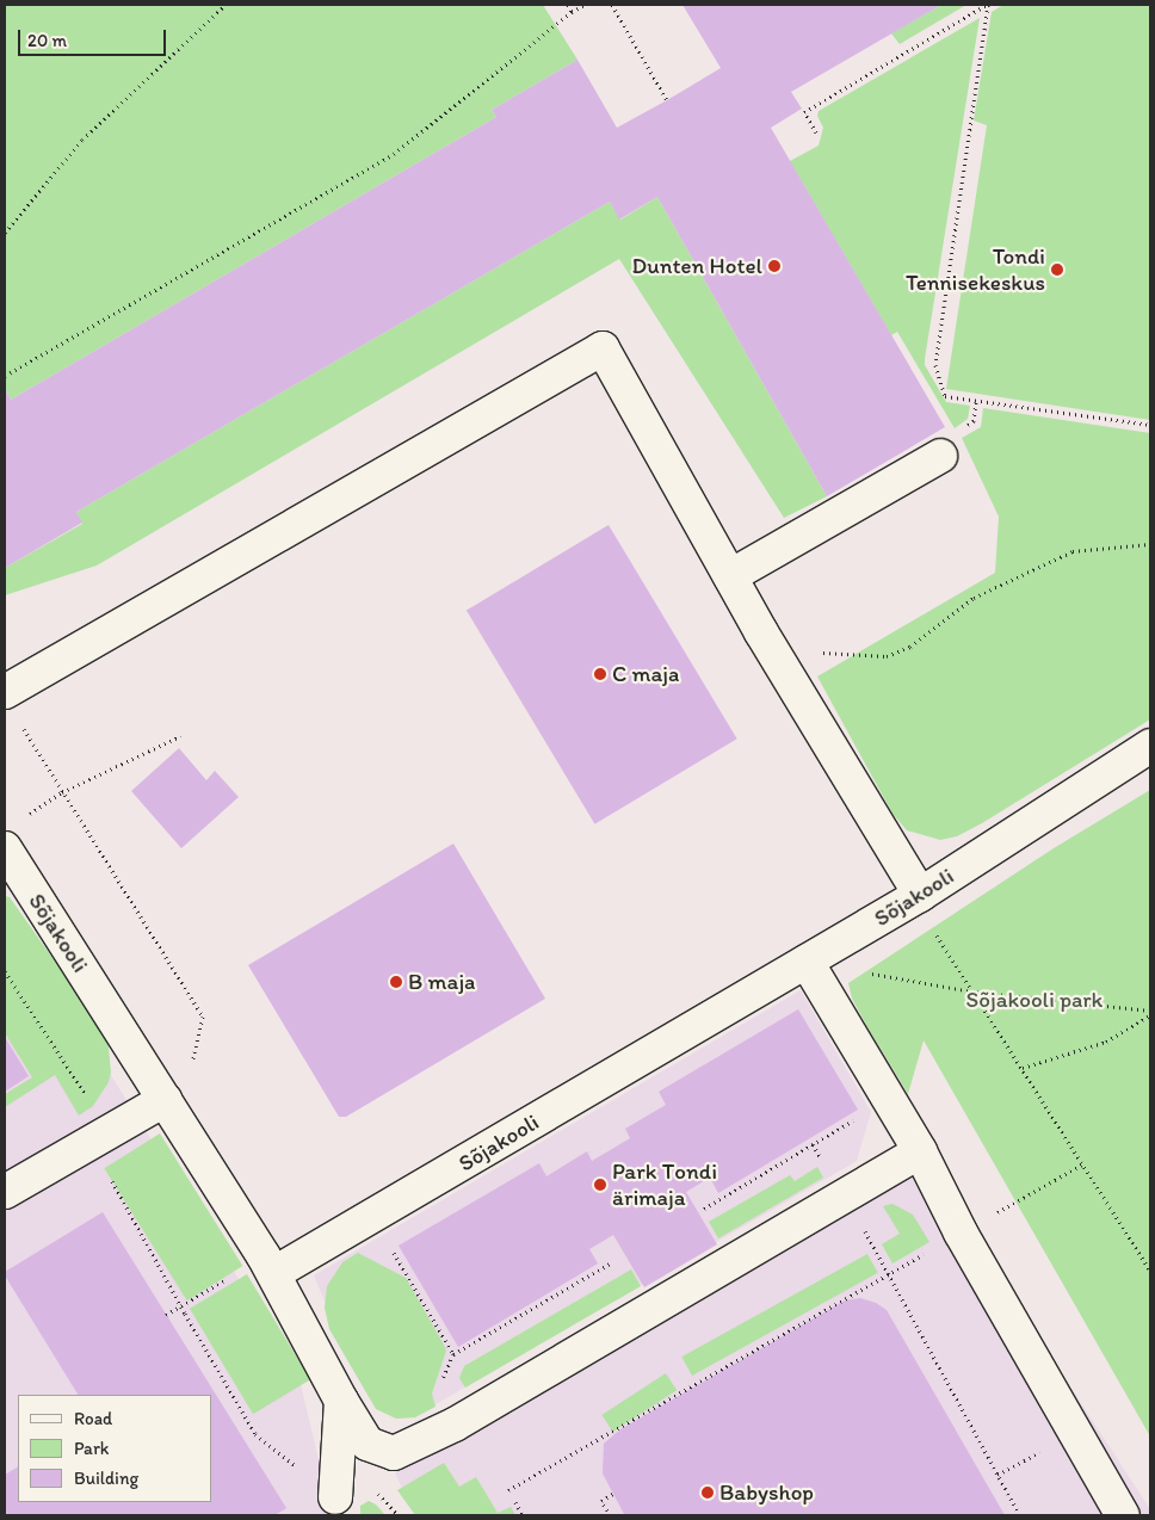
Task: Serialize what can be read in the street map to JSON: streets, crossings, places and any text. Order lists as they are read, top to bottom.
{
  "streets": {
    "street": ["Sõjakooli"]
  },
  "parks": ["Sõjakooli park"],
  "places": [
    "Dunten Hotel",
    "Tondi Tennisekeskus",
    "C maja",
    "B maja",
    "Park Tondi ärimaja",
    "Babyshop"
  ],
  "legend": ["Road", "Park", "Building"],
  "scale_bar": "20 m"
}
